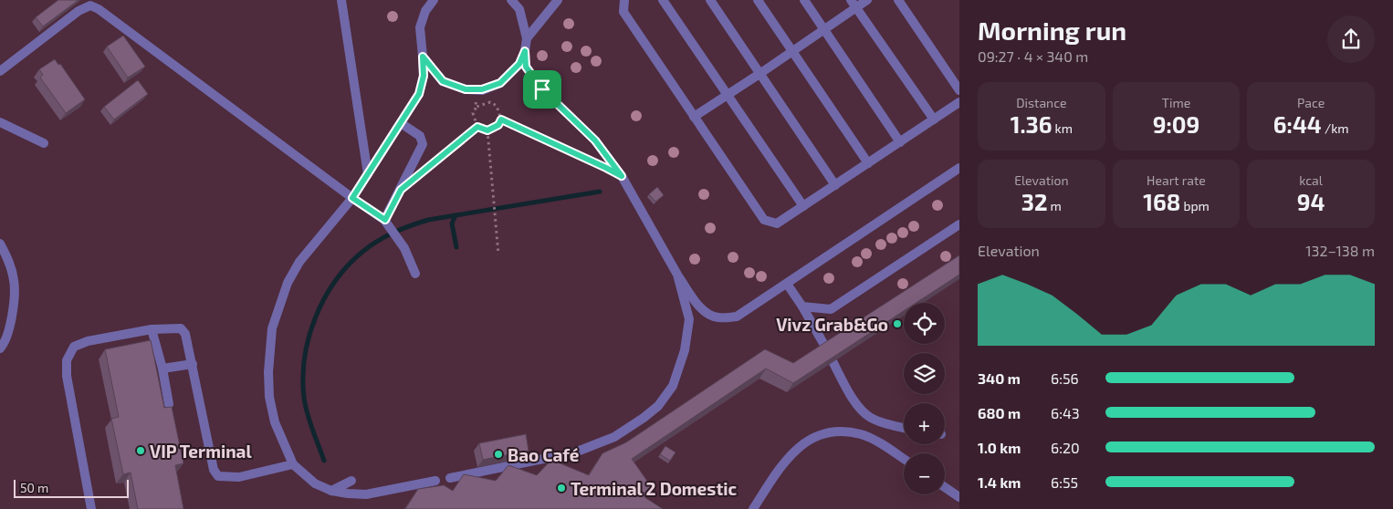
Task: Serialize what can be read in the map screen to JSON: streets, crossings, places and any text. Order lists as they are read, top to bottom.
{
  "places": [
    "Vivz Grab&Go",
    "VIP Terminal",
    "Bao Café",
    "Terminal 2 Domestic"
  ],
  "scale_bar": "50 m",
  "page": {
    "heading": ["Morning run", "09:27 · 4 × 340 m"],
    "stats": [
      ["Distance", "1.36 km"],
      ["Time", "9:09"],
      ["Pace", "6:44 /km"],
      ["Elevation", "32 m"],
      ["Heart rate", "168 bpm"],
      ["kcal", "94"]
    ],
    "chart": ["Elevation", "132–138 m"],
    "map_buttons": ["+", "−"],
    "list": [
      {
        "name": "340 m",
        "note": "6:56"
      },
      {
        "name": "680 m",
        "note": "6:43"
      },
      {
        "name": "1.0 km",
        "note": "6:20"
      },
      {
        "name": "1.4 km",
        "note": "6:55"
      }
    ],
    "scale": "50 m"
  }
}
